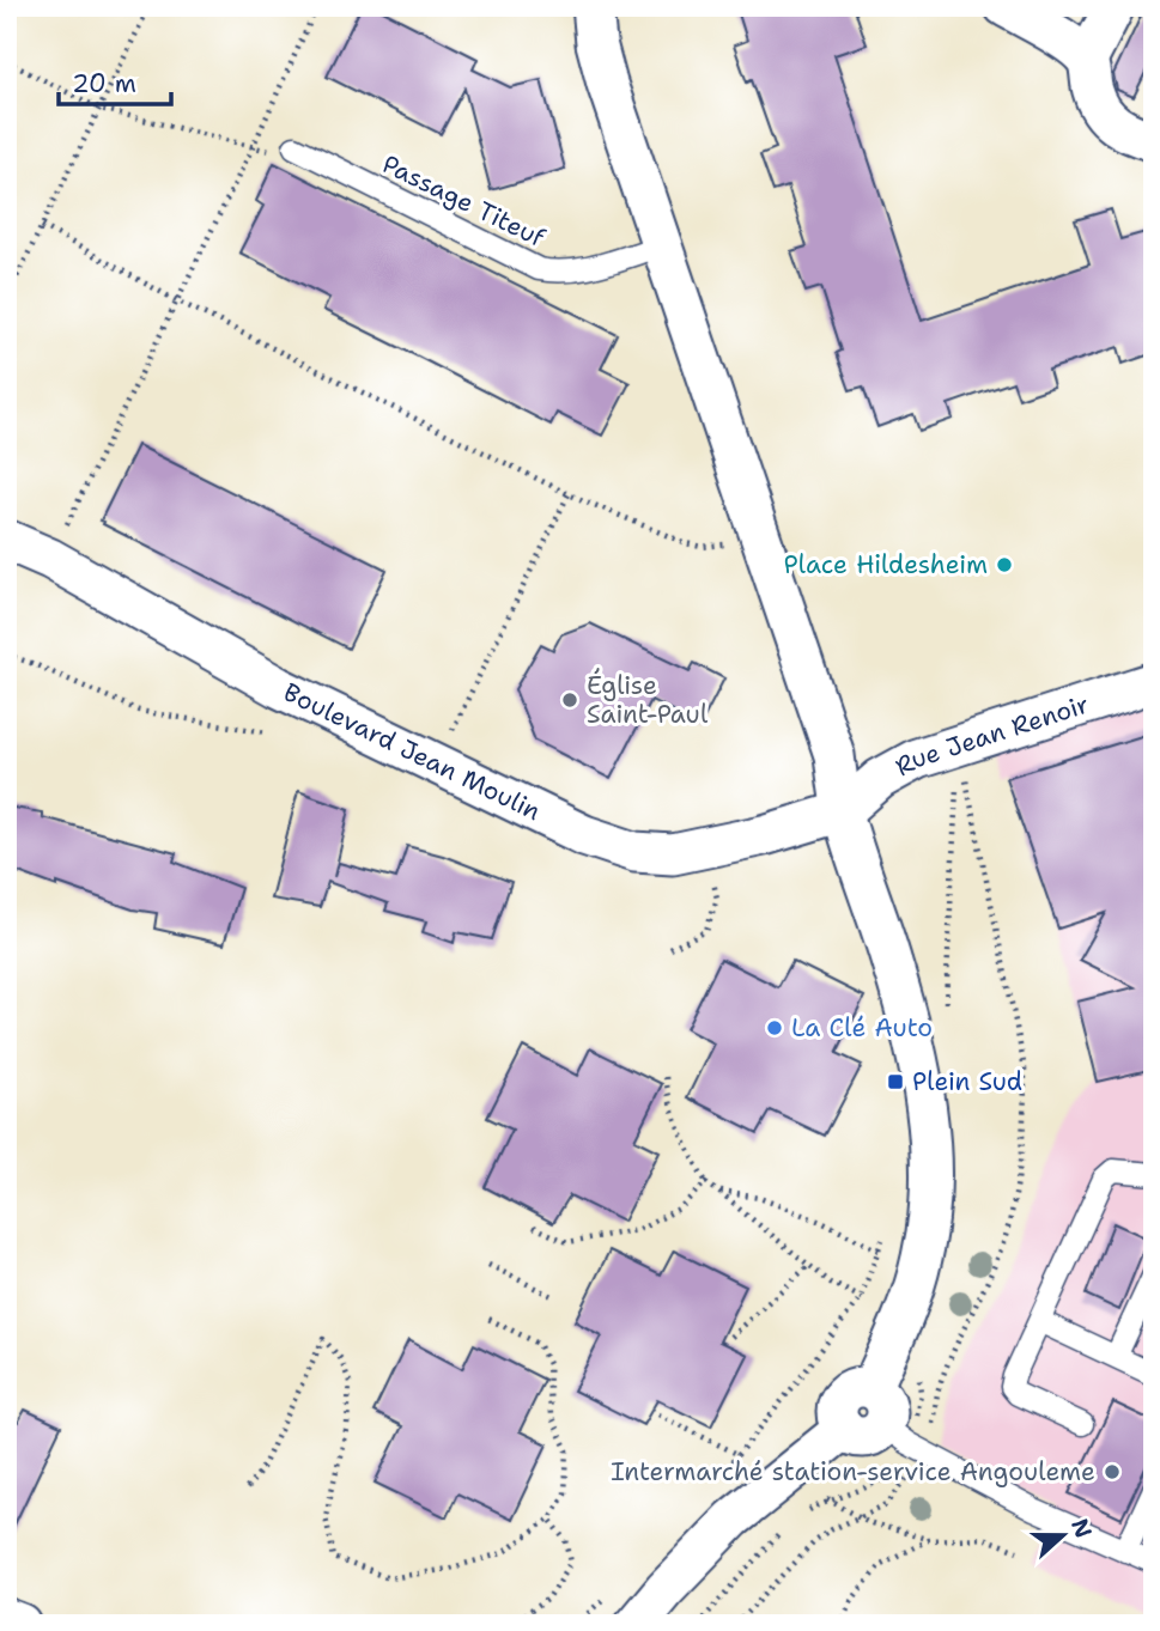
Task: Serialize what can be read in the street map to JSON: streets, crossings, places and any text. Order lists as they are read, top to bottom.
{
  "streets": {
    "street": ["Rue Jean Renoir", "Boulevard Jean Moulin"],
    "lane": ["Passage Titeuf"]
  },
  "crossings": [
    ["Rue Jean Renoir", "Boulevard Jean Moulin"]
  ],
  "places": {
    "other": [
      "Place Hildesheim",
      "Église Saint-Paul",
      "La Clé Auto",
      "Intermarché station-service Angouleme"
    ],
    "transit": ["Plein Sud"]
  },
  "scale_bar": "20 m",
  "north": "right"
}
